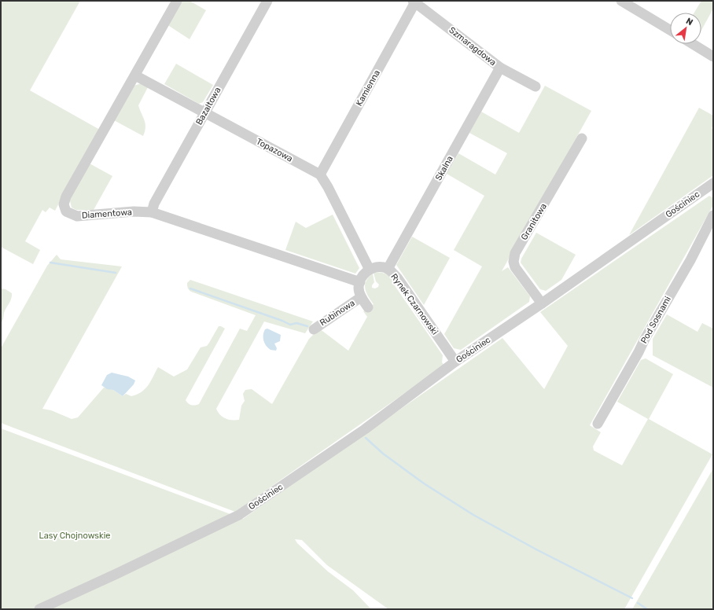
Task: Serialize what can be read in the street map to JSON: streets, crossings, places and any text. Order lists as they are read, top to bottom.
{
  "streets": {
    "street": [
      "Szmaragdowa",
      "Kamienna",
      "Bazaltowa",
      "Topazowa",
      "Skalna",
      "Gościniec",
      "Diamentowa",
      "Granitowa",
      "Rynek Czarnowski",
      "Rubinowa",
      "Pod Sosnami"
    ]
  },
  "crossings": [
    ["Szmaragdowa", "Kamienna"],
    ["Szmaragdowa", "Skalna"],
    ["Kamienna", "Topazowa"],
    ["Bazaltowa", "Topazowa"],
    ["Bazaltowa", "Diamentowa"],
    ["Topazowa", "Diamentowa"],
    ["Skalna", "Rynek Czarnowski"],
    ["Gościniec", "Granitowa"],
    ["Gościniec", "Rynek Czarnowski"]
  ],
  "parks": ["Lasy Chojnowskie"],
  "north": "top right"
}
